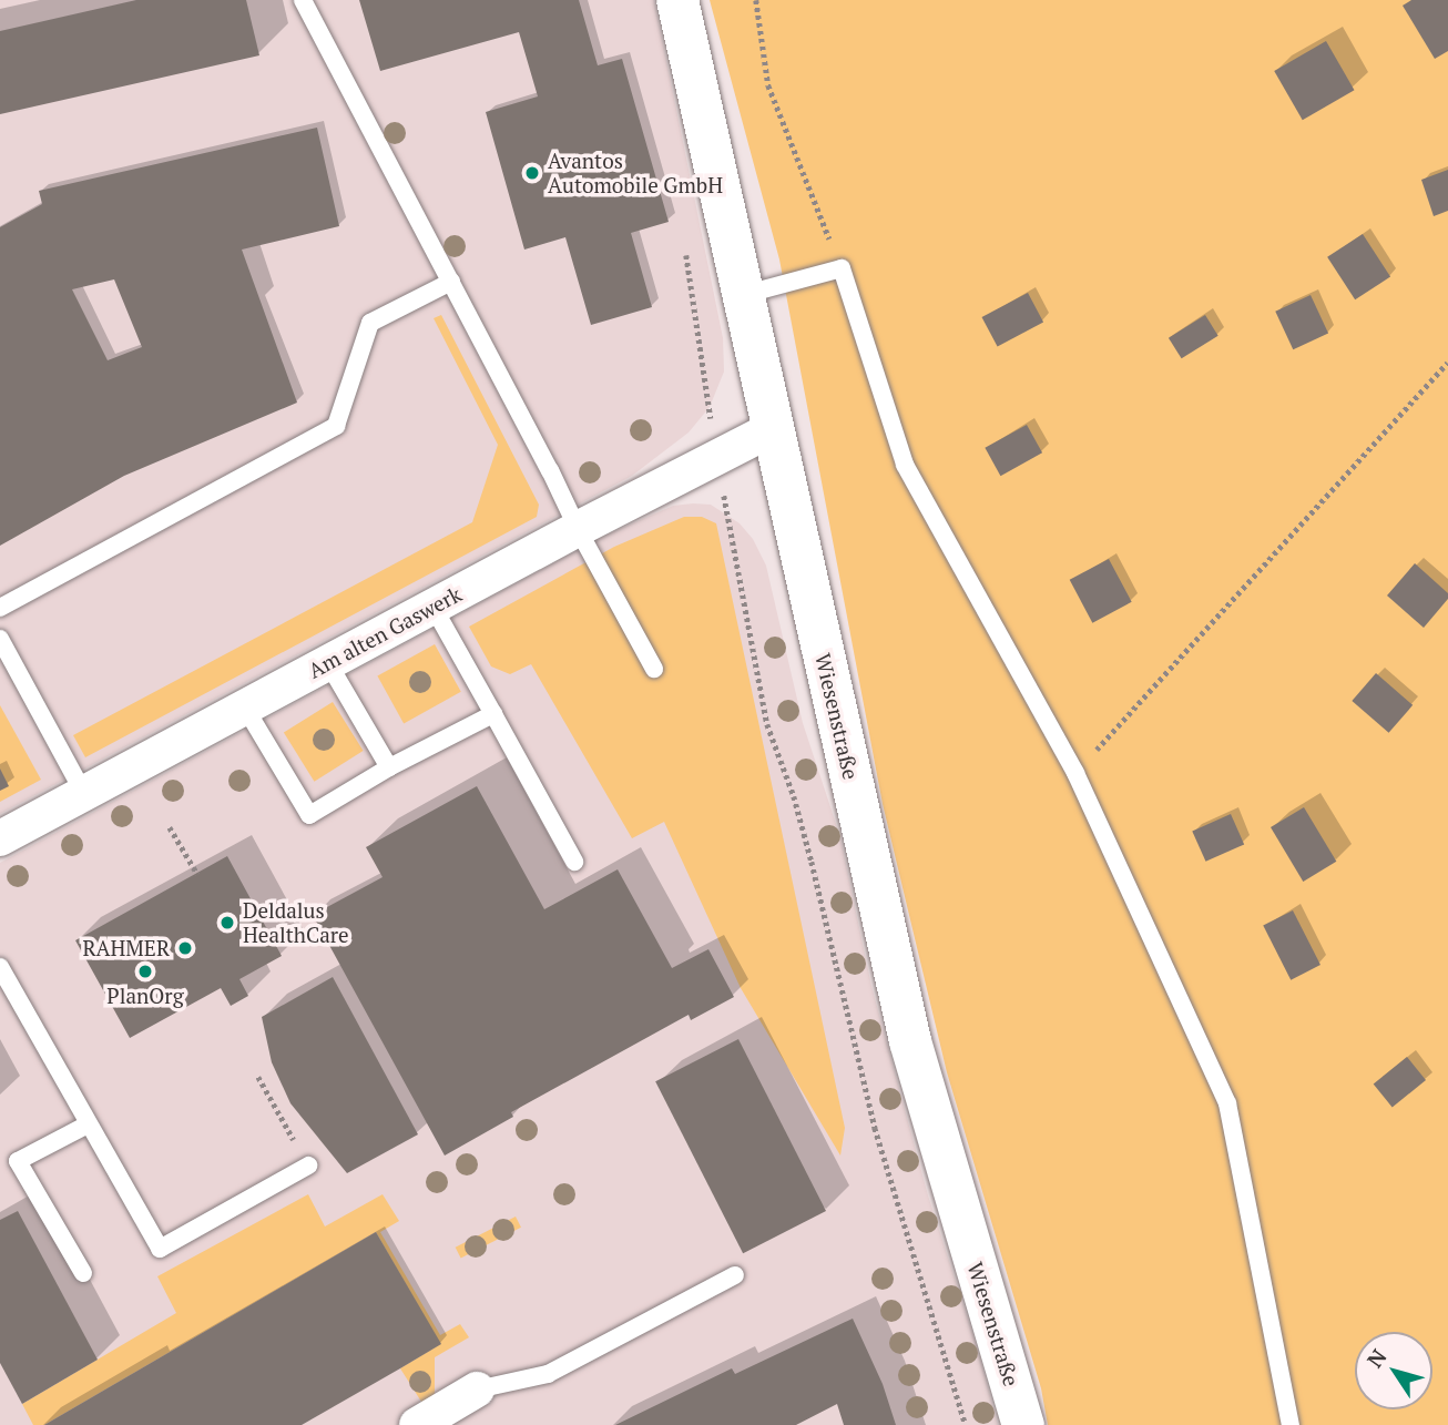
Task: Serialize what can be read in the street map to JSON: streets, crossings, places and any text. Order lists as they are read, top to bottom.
{
  "streets": {
    "street": ["Am alten Gaswerk", "Wiesenstraße"]
  },
  "crossings": [
    ["Am alten Gaswerk", "Wiesenstraße"]
  ],
  "places": [
    "Avantos Automobile GmbH",
    "Deldalus HealthCare",
    "RAHMER",
    "PlanOrg"
  ],
  "north": "top left"
}
